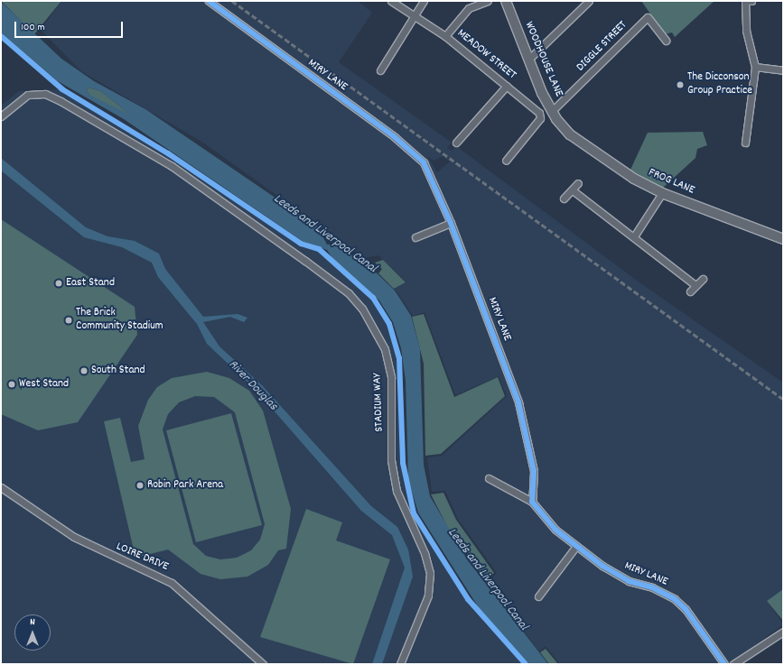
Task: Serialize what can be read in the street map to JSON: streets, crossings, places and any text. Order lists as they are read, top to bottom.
{
  "streets": {
    "street": [
      "DIGGLE STREET",
      "MEADOW STREET",
      "WOODHOUSE LANE",
      "MIRY LANE",
      "FROG LANE",
      "STADIUM WAY",
      "LOIRE DRIVE"
    ]
  },
  "crossings": [
    ["DIGGLE STREET", "WOODHOUSE LANE"],
    ["WOODHOUSE LANE", "FROG LANE"]
  ],
  "water": ["Leeds and Liverpool Canal", "River Douglas"],
  "places": [
    "The Dicconson Group Practice",
    "East Stand",
    "The Brick Community Stadium",
    "South Stand",
    "West Stand",
    "Robin Park Arena"
  ],
  "scale_bar": "100 m",
  "north": "top"
}
